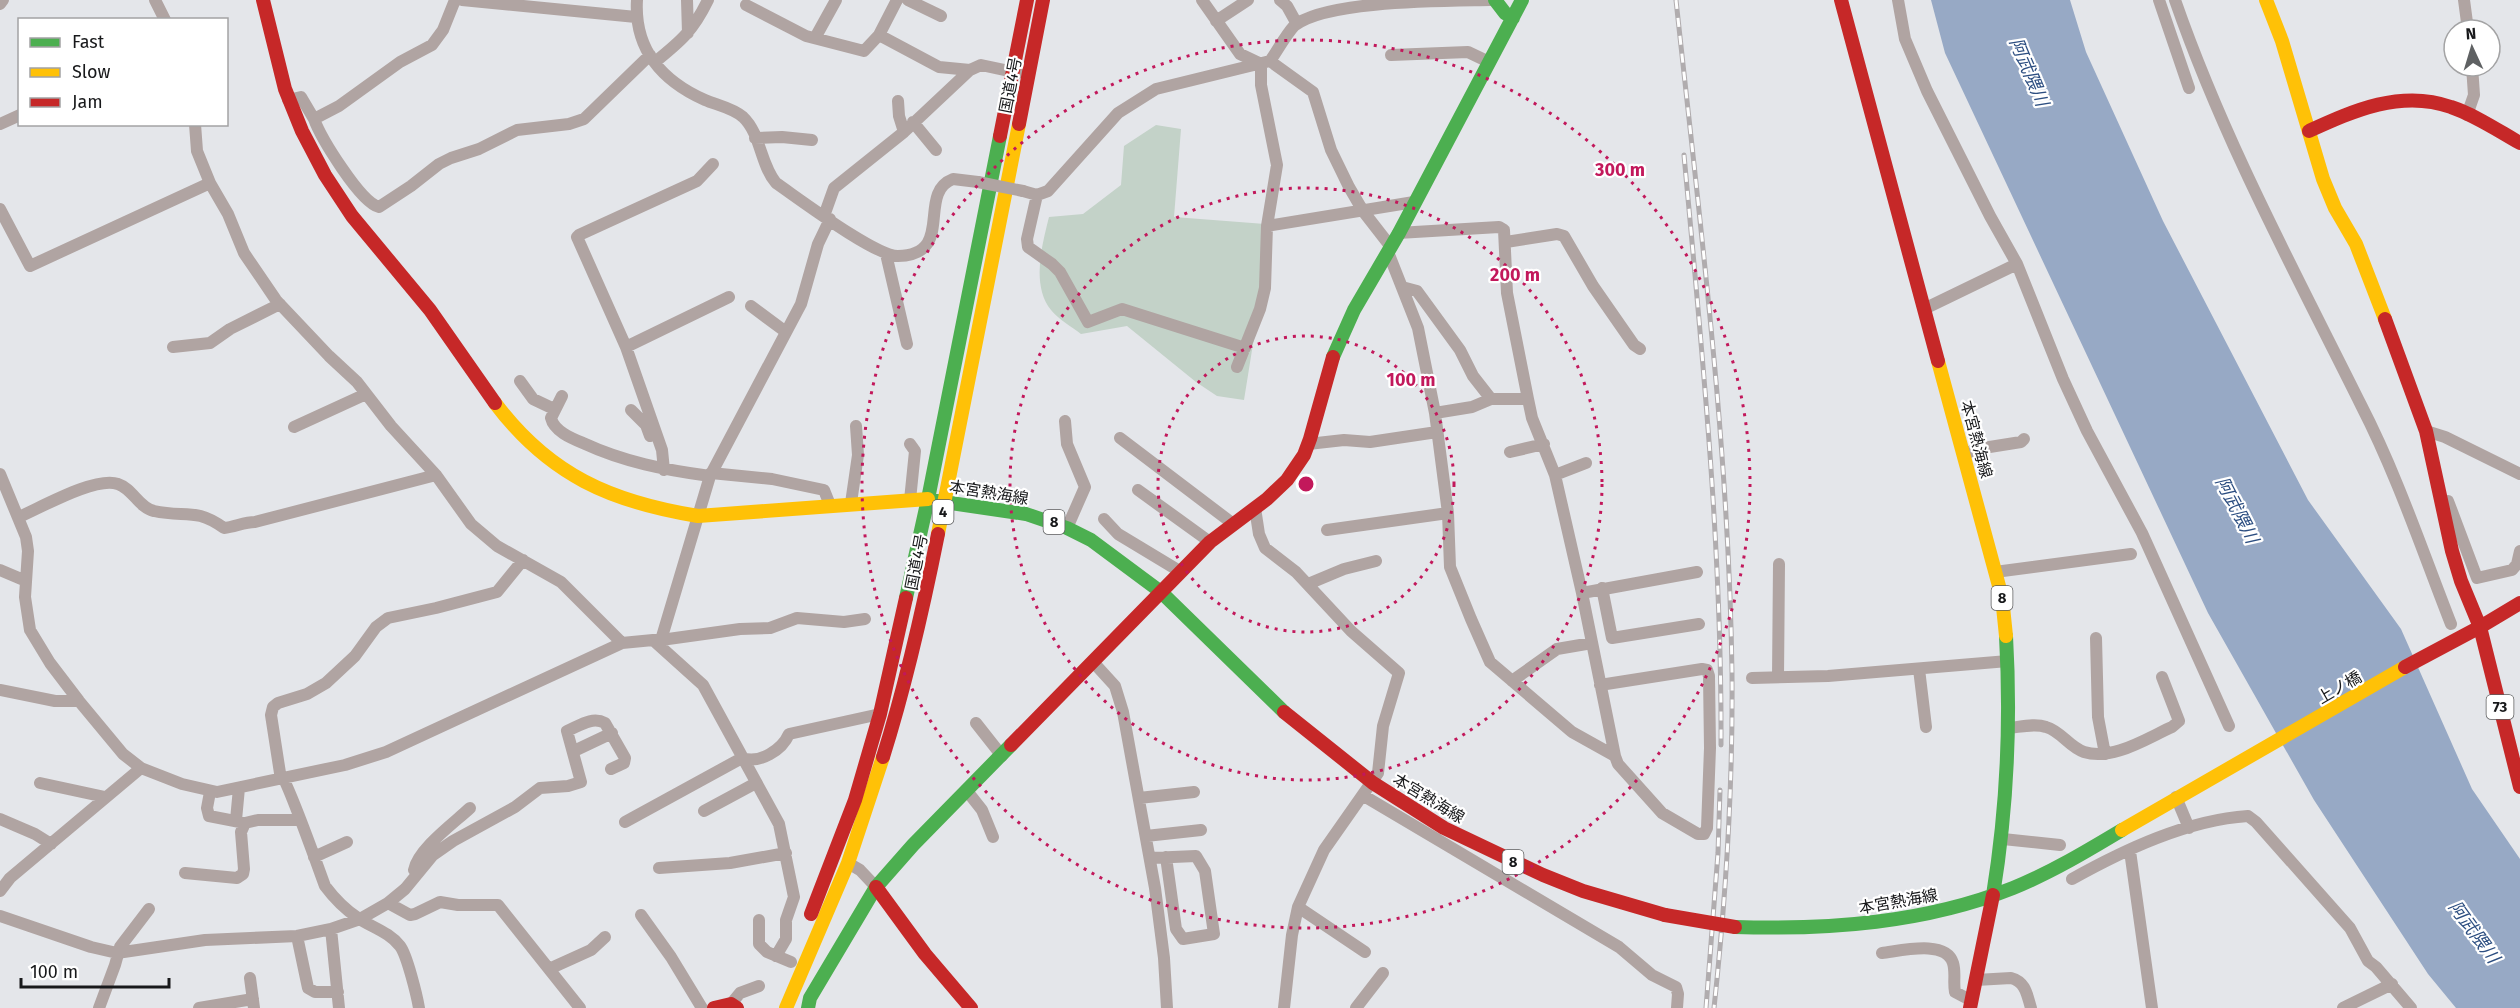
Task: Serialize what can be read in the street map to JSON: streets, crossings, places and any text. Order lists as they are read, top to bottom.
{
  "streets": {
    "main road": [
      "国道4号",
      "本宮熱海線",
      "4",
      "8",
      "上ノ橋",
      "73"
    ]
  },
  "crossings": [
    ["国道4号", "本宮熱海線"],
    ["本宮熱海線", "上ノ橋"],
    ["上ノ橋", "73"]
  ],
  "water": ["阿武隈川"],
  "legend": ["Fast", "Slow", "Jam"],
  "scale_bar": "100 m",
  "north": "top",
  "rings": ["300 m", "200 m", "100 m"]
}
